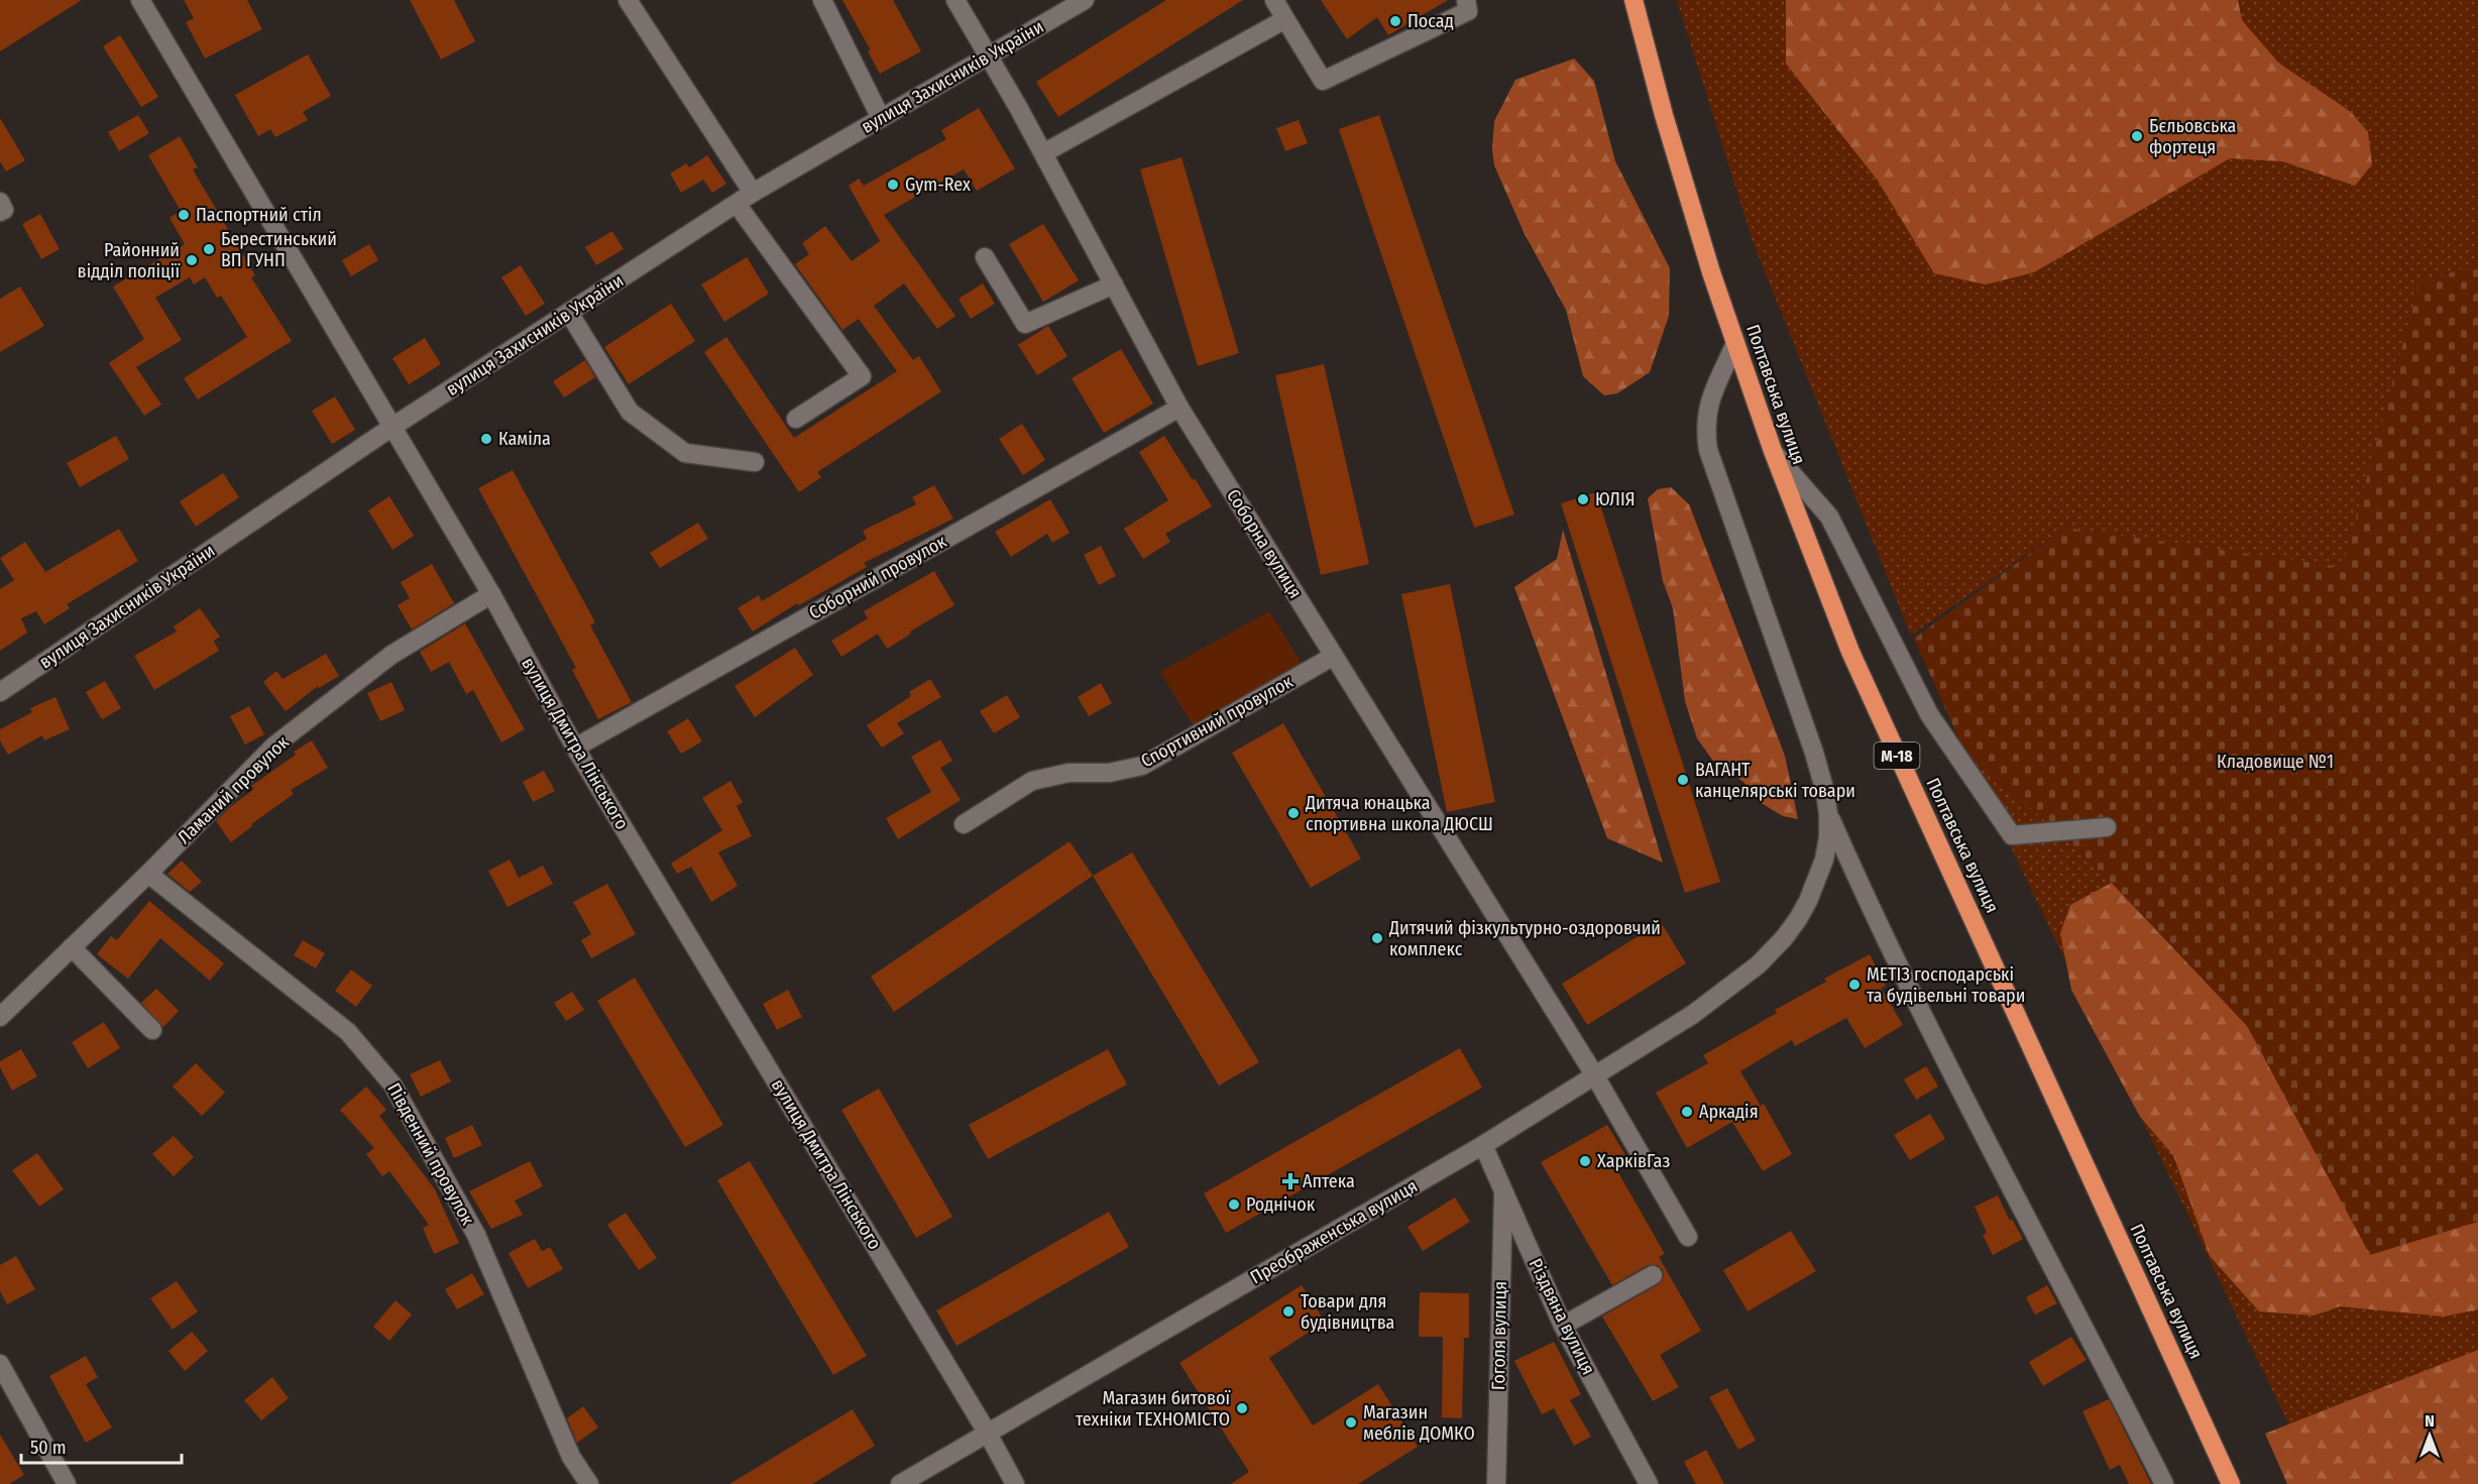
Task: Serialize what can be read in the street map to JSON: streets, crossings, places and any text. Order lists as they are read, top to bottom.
{
  "streets": {
    "highway": ["Полтавська вулиця", "М-18"],
    "street": [
      "вулиця Захисників України",
      "Соборна вулиця",
      "Соборний провулок",
      "Спортивний провулок",
      "вулиця Дмитра Лінського",
      "Ламаний провулок",
      "Південний провулок",
      "Преображенська вулиця",
      "Різдвяна вулиця",
      "Гоголя вулиця"
    ]
  },
  "crossings": [
    ["вулиця Захисників України", "Соборна вулиця"],
    ["вулиця Захисників України", "вулиця Дмитра Лінського"],
    ["Соборна вулиця", "Соборний провулок"],
    ["Соборна вулиця", "Спортивний провулок"],
    ["Соборна вулиця", "Преображенська вулиця"],
    ["Соборний провулок", "вулиця Дмитра Лінського"],
    ["вулиця Дмитра Лінського", "Ламаний провулок"],
    ["вулиця Дмитра Лінського", "Преображенська вулиця"],
    ["Ламаний провулок", "Південний провулок"],
    ["Преображенська вулиця", "Різдвяна вулиця"],
    ["Різдвяна вулиця", "Гоголя вулиця"]
  ],
  "parks": ["Кладовище №1"],
  "places": {
    "other": [
      "Посад",
      "Бєльовська фортеця",
      "Gym-Rex",
      "Паспортний стіл",
      "Берестинський ВП ГУНП",
      "Районний відділ поліції",
      "Каміла",
      "ЮЛІЯ",
      "ВАГАНТ канцелярські товари",
      "Дитяча юнацька спортивна школа ДЮСШ",
      "Дитячий фізкультурно-оздоровчий комплекс",
      "МЕТІЗ господарські та будівельні товари",
      "Аркадія",
      "ХарківГаз",
      "Роднічок",
      "Товари для будівництва",
      "Магазин битової техніки ТЕХНОМІСТО",
      "Магазин меблів ДОМКО"
    ],
    "health": ["Аптека"]
  },
  "scale_bar": "50 m",
  "north": "top"
}
